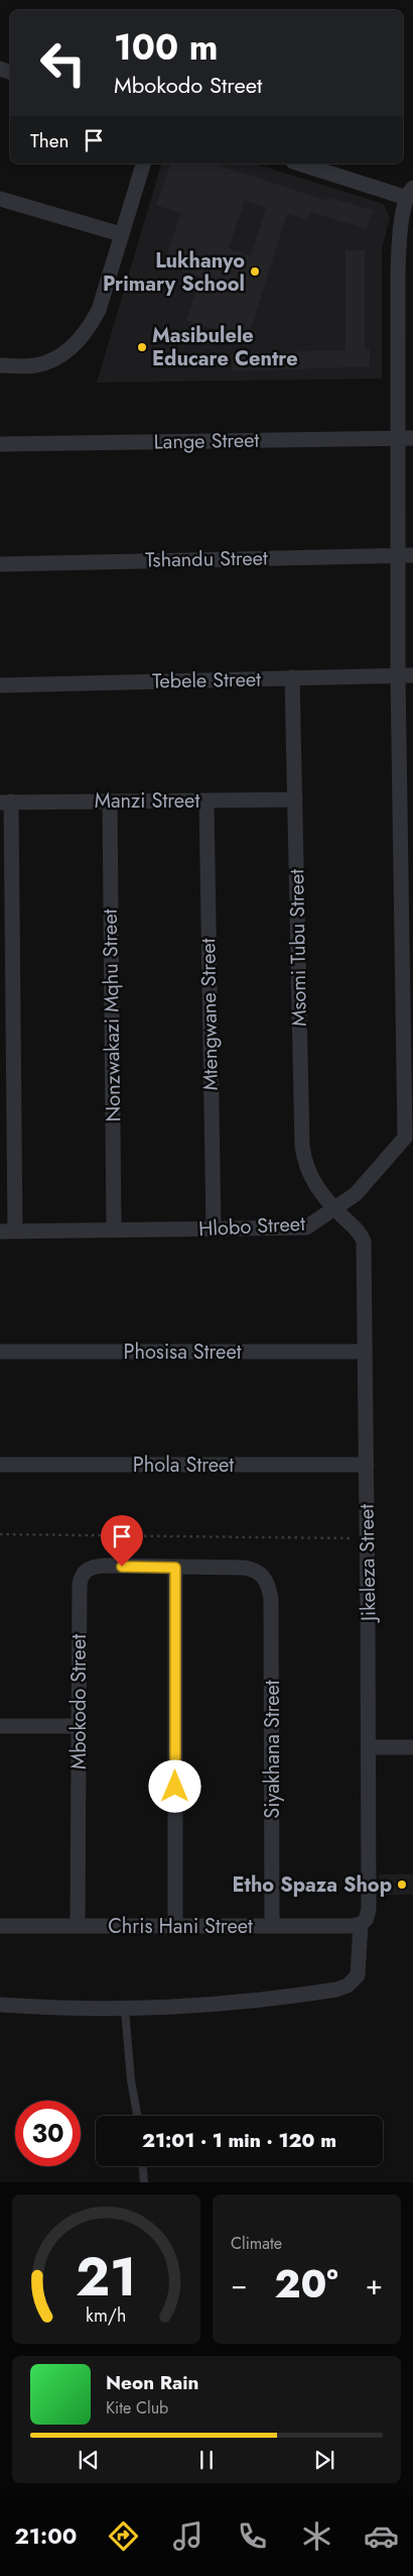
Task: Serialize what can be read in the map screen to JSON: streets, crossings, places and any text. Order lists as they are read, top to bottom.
{
  "streets": {
    "street": [
      "Lange Street",
      "Tshandu Street",
      "Tebele Street",
      "Manzi Street",
      "Msomi Tubu Street",
      "Mtengwane Street",
      "Nonzwakazi Mqhu Street",
      "Hlobo Street",
      "Phosisa Street",
      "Phola Street",
      "Jikeleza Street",
      "Mbokodo Street",
      "Siyakhana Street",
      "Chris Hani Street"
    ]
  },
  "crossings": [
    ["Lange Street", "Hlobo Street"],
    ["Tshandu Street", "Hlobo Street"],
    ["Tebele Street", "Msomi Tubu Street"],
    ["Tebele Street", "Hlobo Street"],
    ["Manzi Street", "Msomi Tubu Street"],
    ["Manzi Street", "Mtengwane Street"],
    ["Manzi Street", "Nonzwakazi Mqhu Street"],
    ["Msomi Tubu Street", "Hlobo Street"],
    ["Msomi Tubu Street", "Jikeleza Street"],
    ["Mtengwane Street", "Hlobo Street"],
    ["Nonzwakazi Mqhu Street", "Hlobo Street"],
    ["Hlobo Street", "Jikeleza Street"],
    ["Phosisa Street", "Jikeleza Street"],
    ["Phola Street", "Jikeleza Street"],
    ["Jikeleza Street", "Chris Hani Street"],
    ["Mbokodo Street", "Siyakhana Street"],
    ["Mbokodo Street", "Chris Hani Street"],
    ["Siyakhana Street", "Chris Hani Street"]
  ],
  "places": ["Lukhanyo Primary School", "Masibulele Educare Centre", "Etho Spaza Shop"],
  "page": {
    "turn": ["100 m", "Mbokodo Street"],
    "then": "Then",
    "limit": "30",
    "trip": "21:01 · 1 min · 120 m",
    "tile": "Climate",
    "heat": ["−", "20°", "+"],
    "song": ["Neon Rain", "Kite Club"],
    "tabs": "21:00",
    "gauge": ["21", "km/h"]
  }
}
